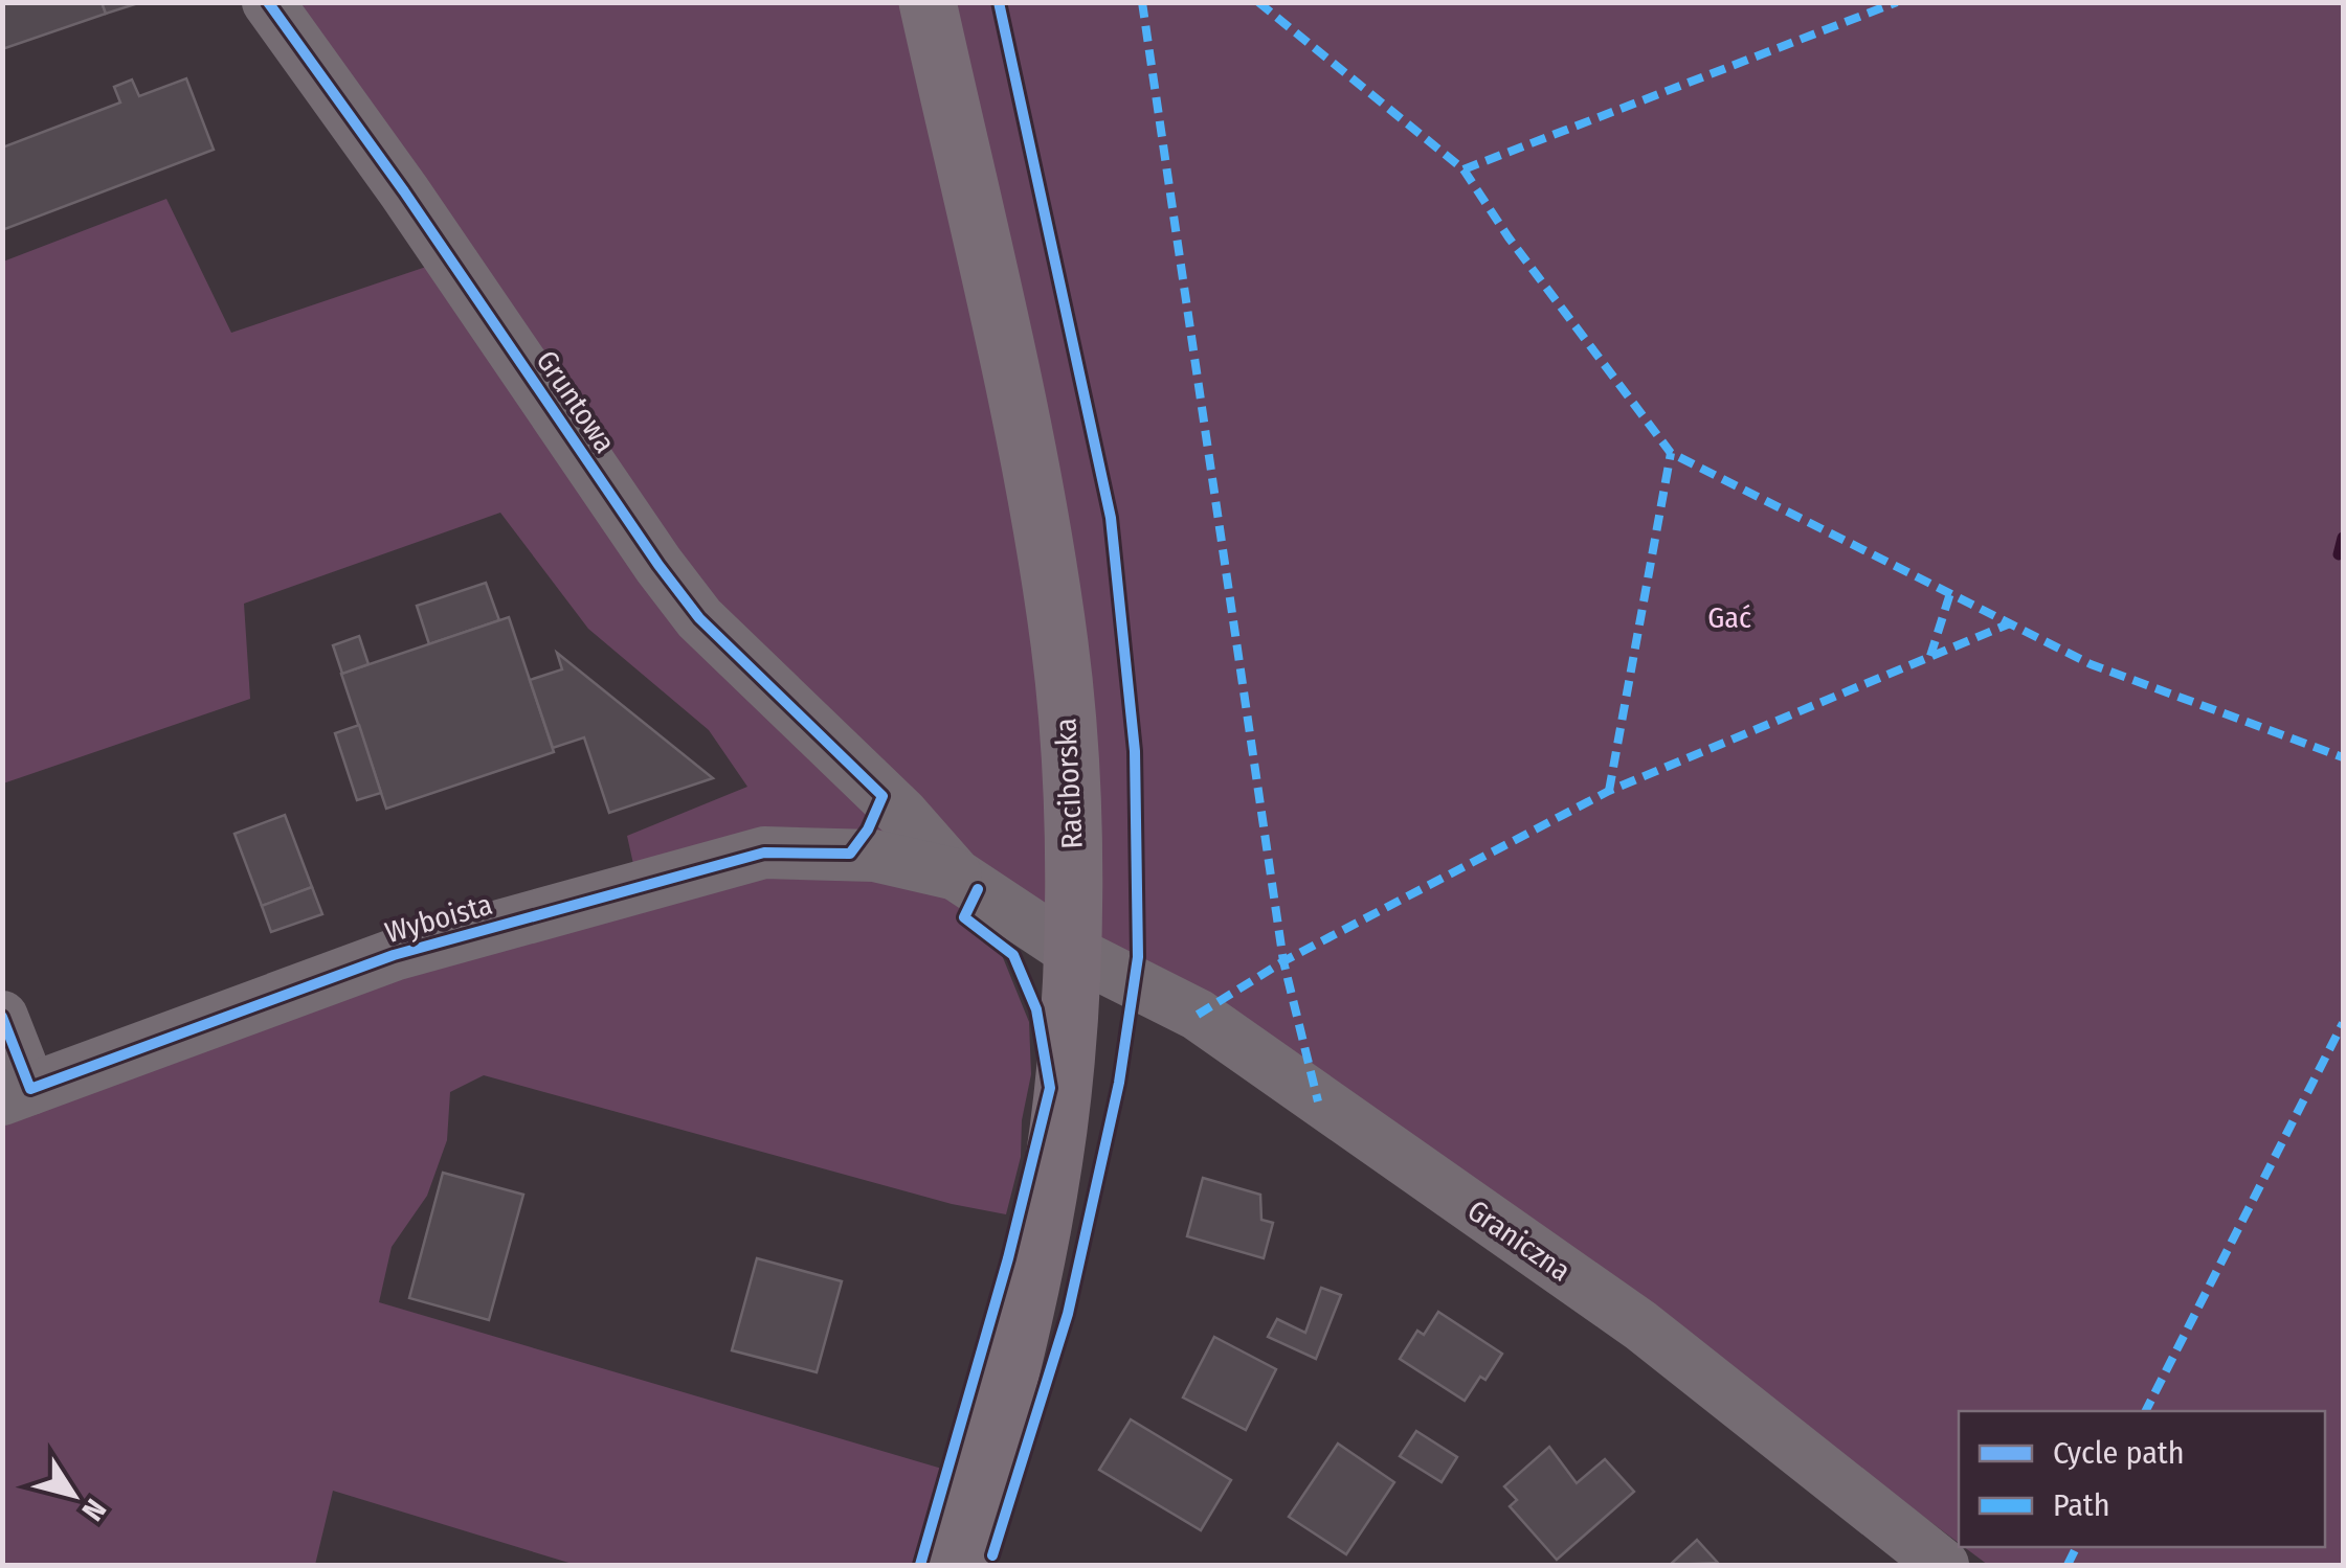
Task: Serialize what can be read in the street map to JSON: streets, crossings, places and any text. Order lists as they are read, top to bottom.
{
  "streets": {
    "main road": ["Raciborska"],
    "street": ["Gruntowa", "Wyboista", "Graniczna"]
  },
  "crossings": [
    ["Gruntowa", "Raciborska"],
    ["Gruntowa", "Wyboista"],
    ["Gruntowa", "Graniczna"],
    ["Raciborska", "Graniczna"]
  ],
  "parks": ["Gać"],
  "legend": ["Cycle path", "Path"],
  "north": "bottom right"
}
